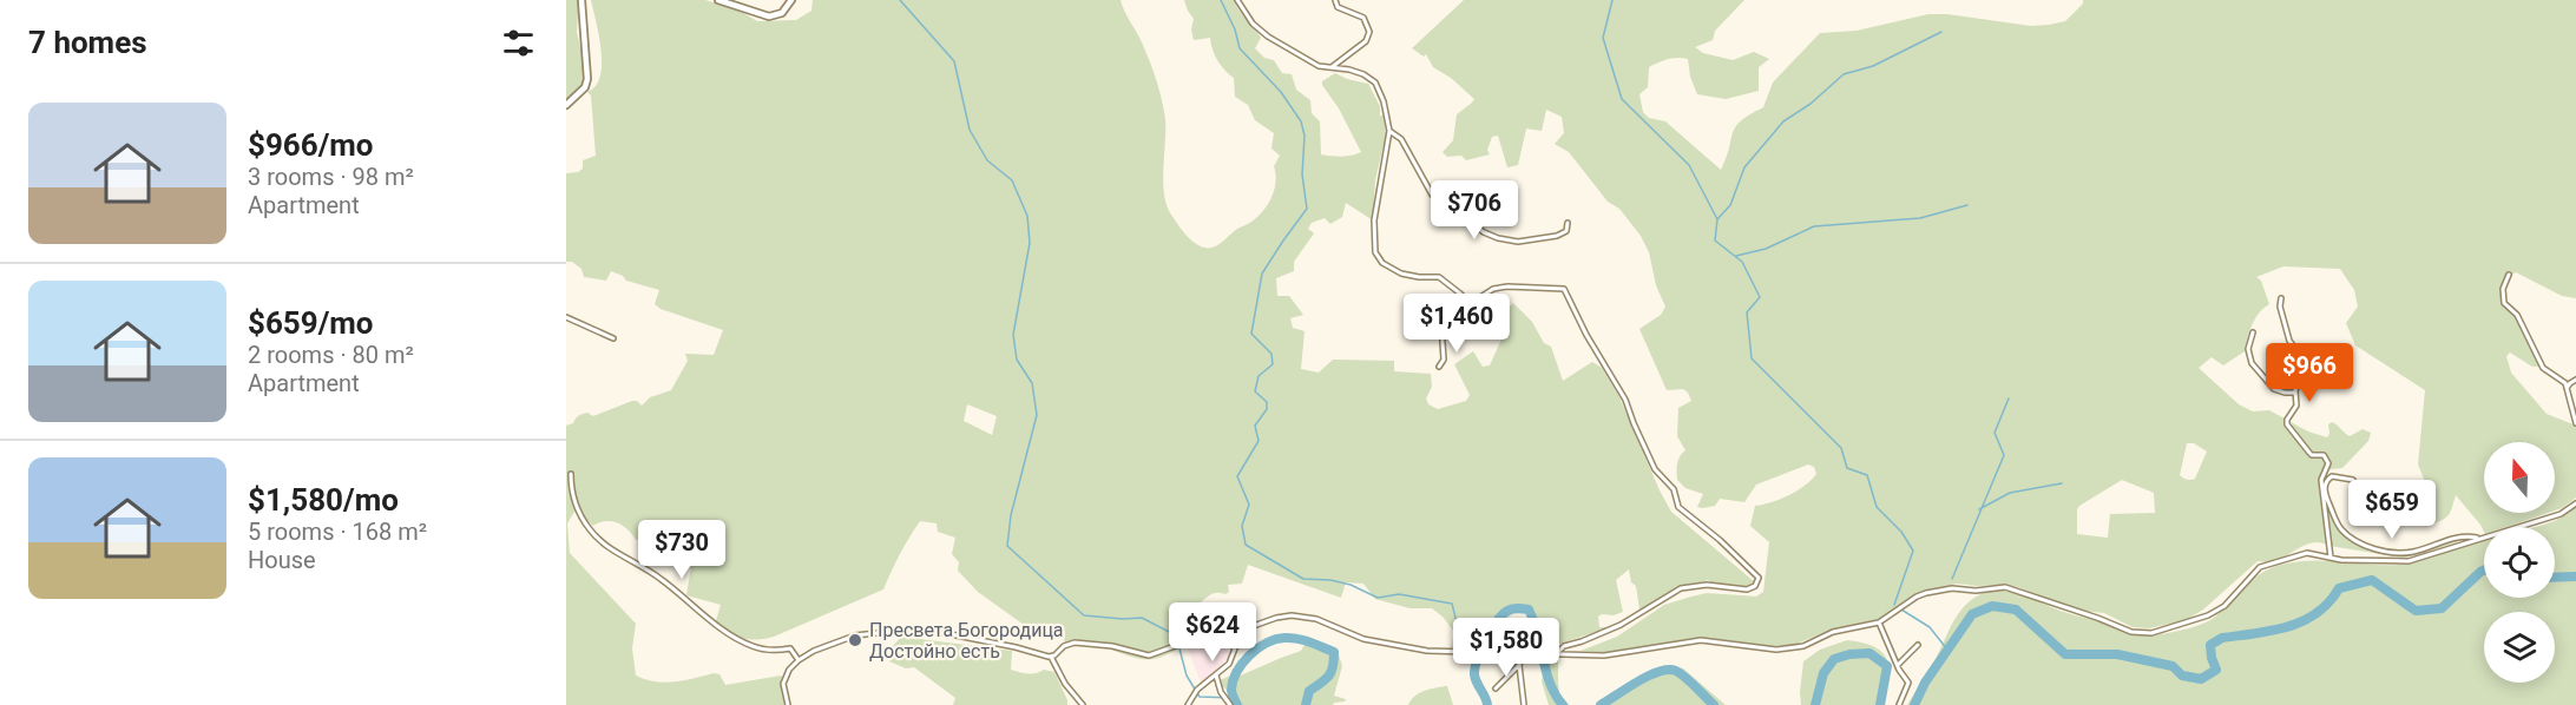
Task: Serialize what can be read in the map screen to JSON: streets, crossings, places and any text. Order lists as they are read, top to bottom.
{
  "places": ["Пресвета Богородица Достойно есть"],
  "north": "top",
  "page": {
    "heading": "7 homes",
    "list": [
      {
        "name": "$966/mo",
        "note": "3 rooms · 98 m² · Apartment"
      },
      {
        "name": "$659/mo",
        "note": "2 rooms · 80 m² · Apartment"
      },
      {
        "name": "$1,580/mo",
        "note": "5 rooms · 168 m² · House"
      }
    ],
    "price": [
      "$706",
      "$1,460",
      "$966",
      "$659",
      "$730",
      "$624",
      "$1,580"
    ]
  }
}
